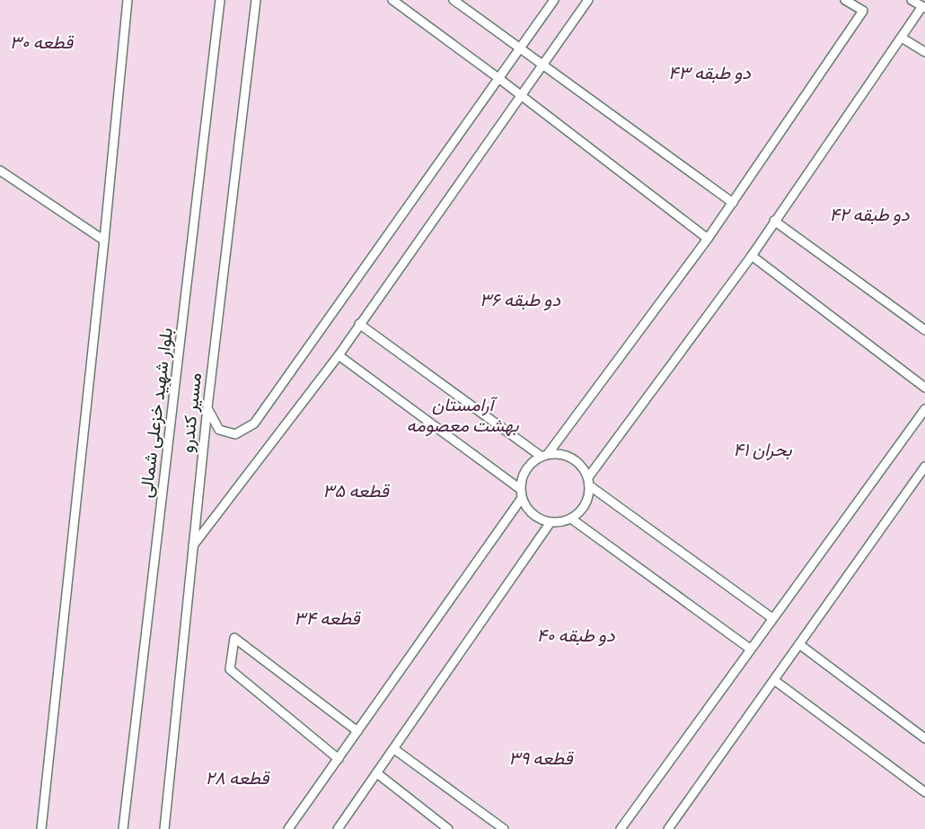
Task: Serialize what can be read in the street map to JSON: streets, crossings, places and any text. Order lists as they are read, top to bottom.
{
  "streets": {
    "lane": ["بلوار شهید خزعلی شمالی", "مسیر کندرو"]
  },
  "parks": [
    "قطعه ۳۰",
    "۴۳ دو طبقه",
    "۴۲ دو طبقه",
    "۳۶ دو طبقه",
    "آرامستان بهشت معصومه",
    "۴۱ بحران",
    "قطعه ۳۵",
    "قطعه ۳۴",
    "۴۰ دو طبقه",
    "قطعه ۳۹",
    "قطعه ۲۸"
  ]
}
